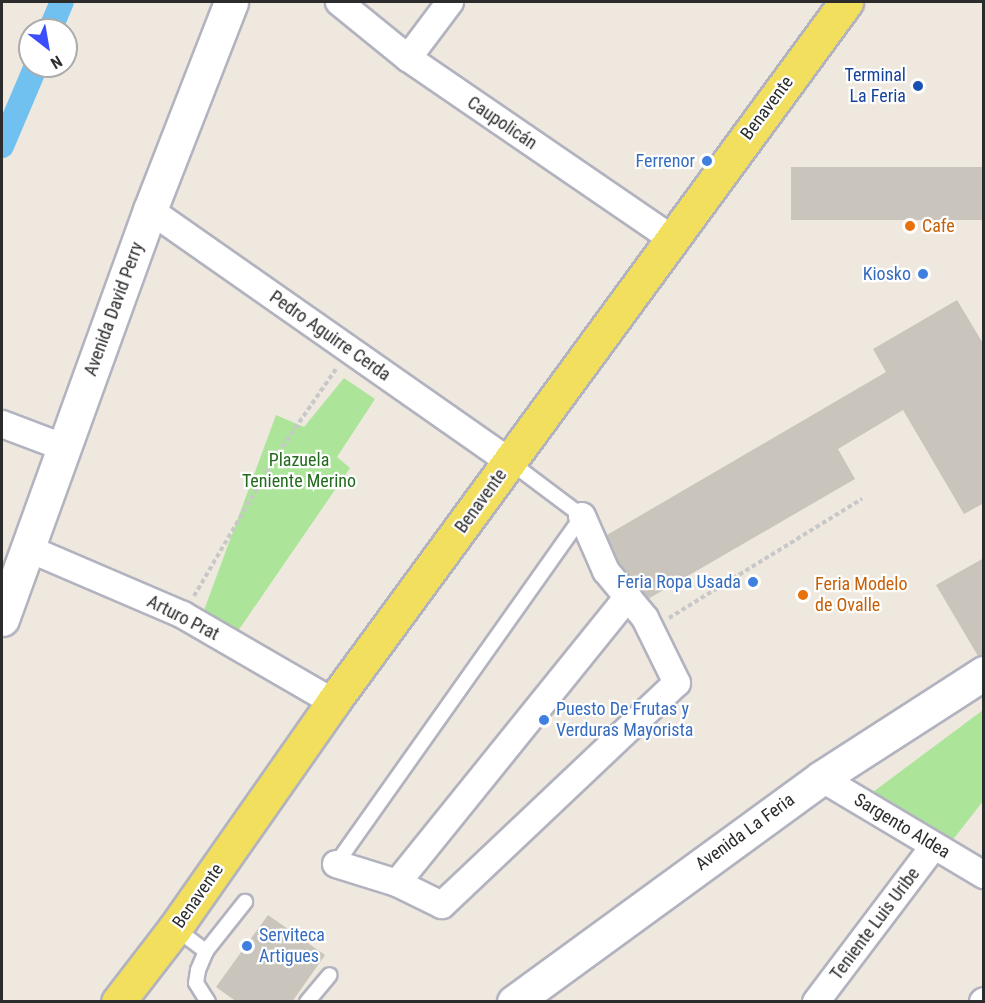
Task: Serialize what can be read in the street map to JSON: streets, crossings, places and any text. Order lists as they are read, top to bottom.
{
  "streets": {
    "main road": ["Benavente", "Avenida David Perry", "Avenida La Feria"],
    "street": [
      "Caupolicán",
      "Pedro Aguirre Cerda",
      "Arturo Prat",
      "Sargento Aldea",
      "Teniente Luis Uribe"
    ]
  },
  "crossings": [
    ["Benavente", "Caupolicán"],
    ["Benavente", "Pedro Aguirre Cerda"],
    ["Benavente", "Arturo Prat"],
    ["Avenida David Perry", "Pedro Aguirre Cerda"],
    ["Avenida David Perry", "Arturo Prat"],
    ["Sargento Aldea", "Avenida La Feria"],
    ["Sargento Aldea", "Teniente Luis Uribe"]
  ],
  "parks": ["Plazuela Teniente Merino"],
  "places": [
    "Terminal La Feria",
    "Ferrenor",
    "Cafe",
    "Kiosko",
    "Feria Ropa Usada",
    "Feria Modelo de Ovalle",
    "Puesto De Frutas y Verduras Mayorista",
    "Serviteca Artigues"
  ],
  "north": "bottom right"
}
